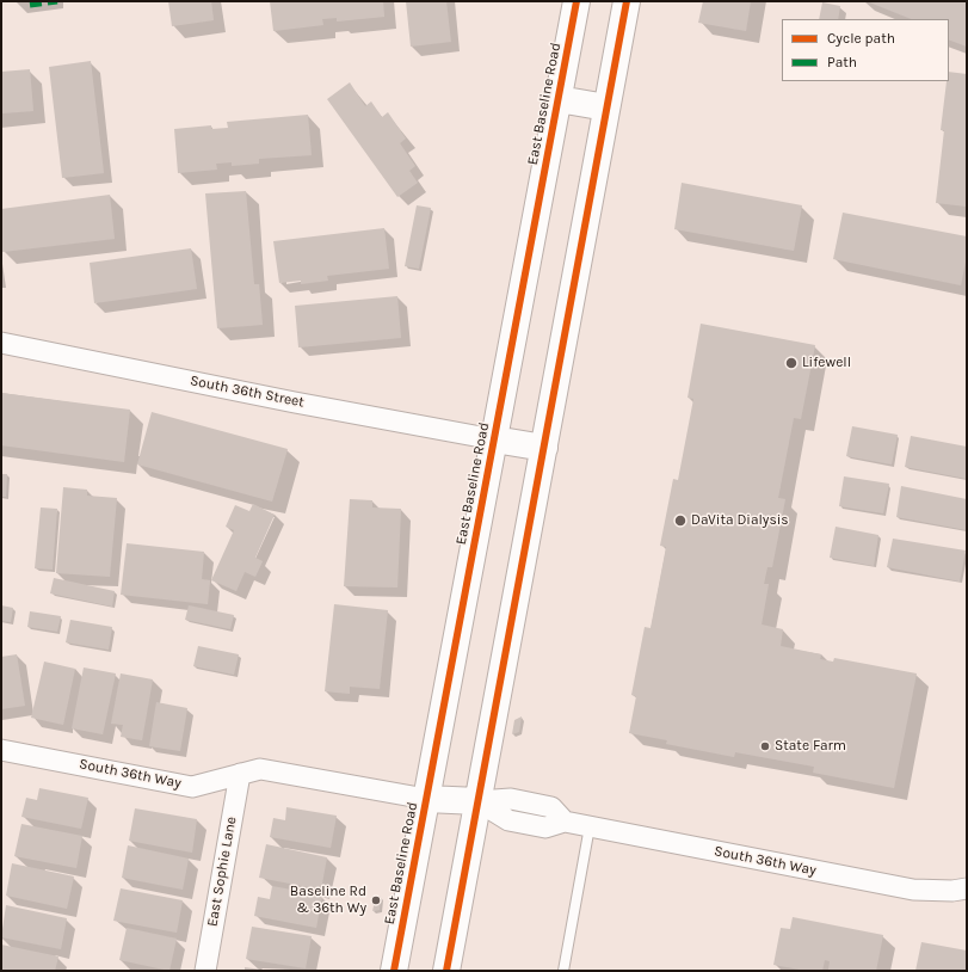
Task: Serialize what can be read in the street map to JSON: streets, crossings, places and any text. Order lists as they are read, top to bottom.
{
  "streets": {
    "main road": ["East Baseline Road"],
    "street": ["South 36th Street", "South 36th Way", "East Sophie Lane"]
  },
  "crossings": [
    ["East Baseline Road", "South 36th Street"],
    ["East Baseline Road", "South 36th Way"],
    ["South 36th Way", "East Sophie Lane"]
  ],
  "places": [
    "Lifewell",
    "DaVita Dialysis",
    "State Farm",
    "Baseline Rd & 36th Wy"
  ],
  "legend": ["Cycle path", "Path"]
}
